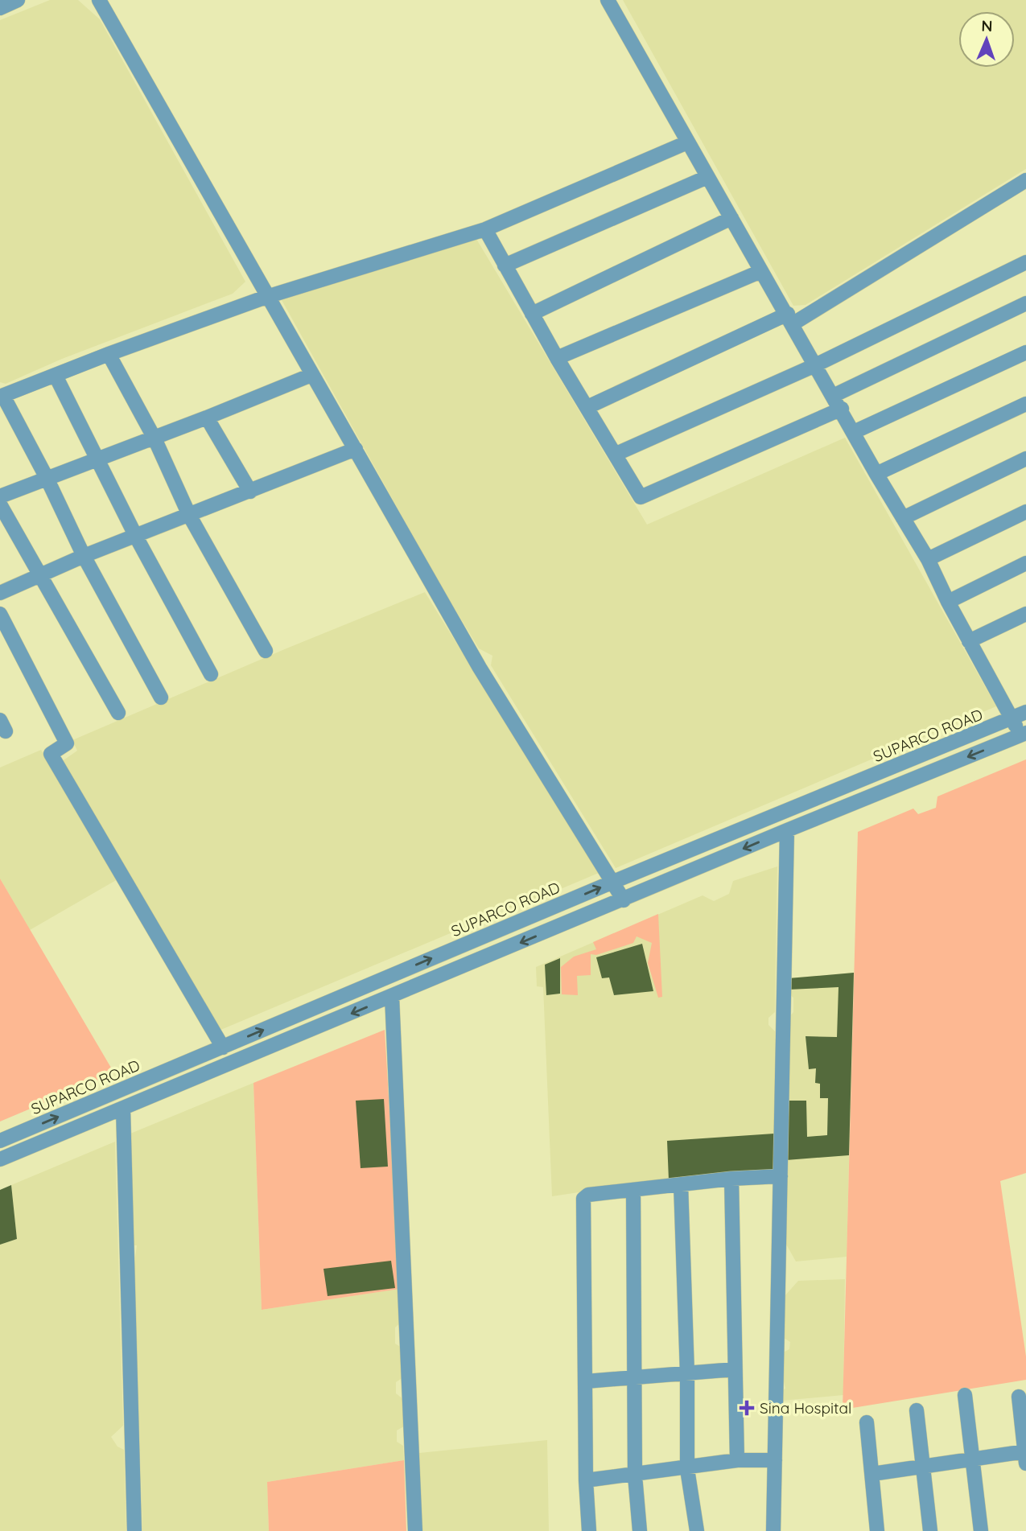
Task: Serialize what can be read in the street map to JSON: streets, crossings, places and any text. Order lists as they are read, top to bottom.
{
  "streets": {
    "street": ["SUPARCO ROAD"]
  },
  "places": {
    "health": ["Sina Hospital"]
  },
  "north": "top"
}
